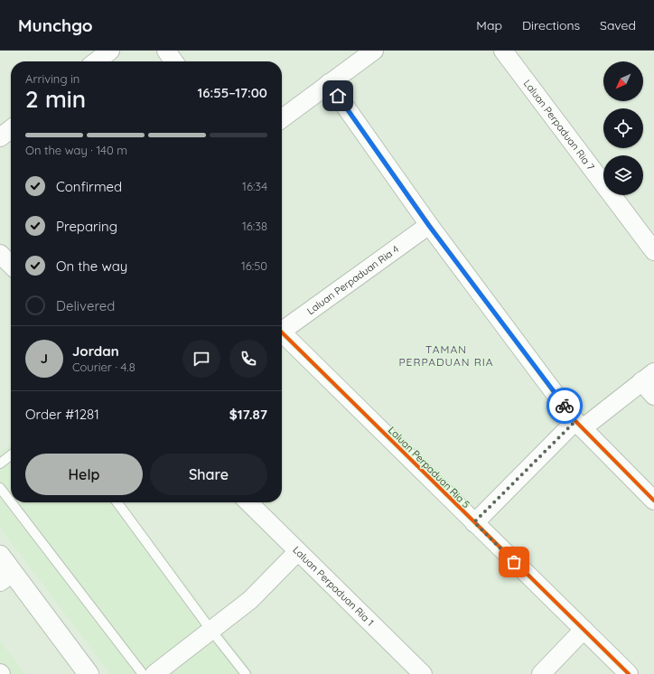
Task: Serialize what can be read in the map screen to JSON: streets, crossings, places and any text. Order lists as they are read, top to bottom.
{
  "streets": {
    "street": [
      "Laluan Perpaduan Ria 7",
      "Laluan Perpaduan Ria 4",
      "Laluan Perpaduan Ria 5",
      "Laluan Perpaduan Ria 1"
    ]
  },
  "districts": ["TAMAN PERPADUAN RIA"],
  "north": "bottom left",
  "page": {
    "header": "Munchgo",
    "nav": ["Map", "Directions", "Saved"],
    "heading": ["2 min", "Arriving in", "16:55–17:00"],
    "panel": [
      "Jordan",
      "Courier · 4.8",
      "Order #1281",
      "$17.87"
    ],
    "bar": "On the way · 140 m",
    "list": [
      ["Confirmed", "16:34"],
      ["Preparing", "16:38"],
      ["On the way", "16:50"],
      "Delivered"
    ],
    "round": "J",
    "buttons": ["Help", "Share"]
  }
}
